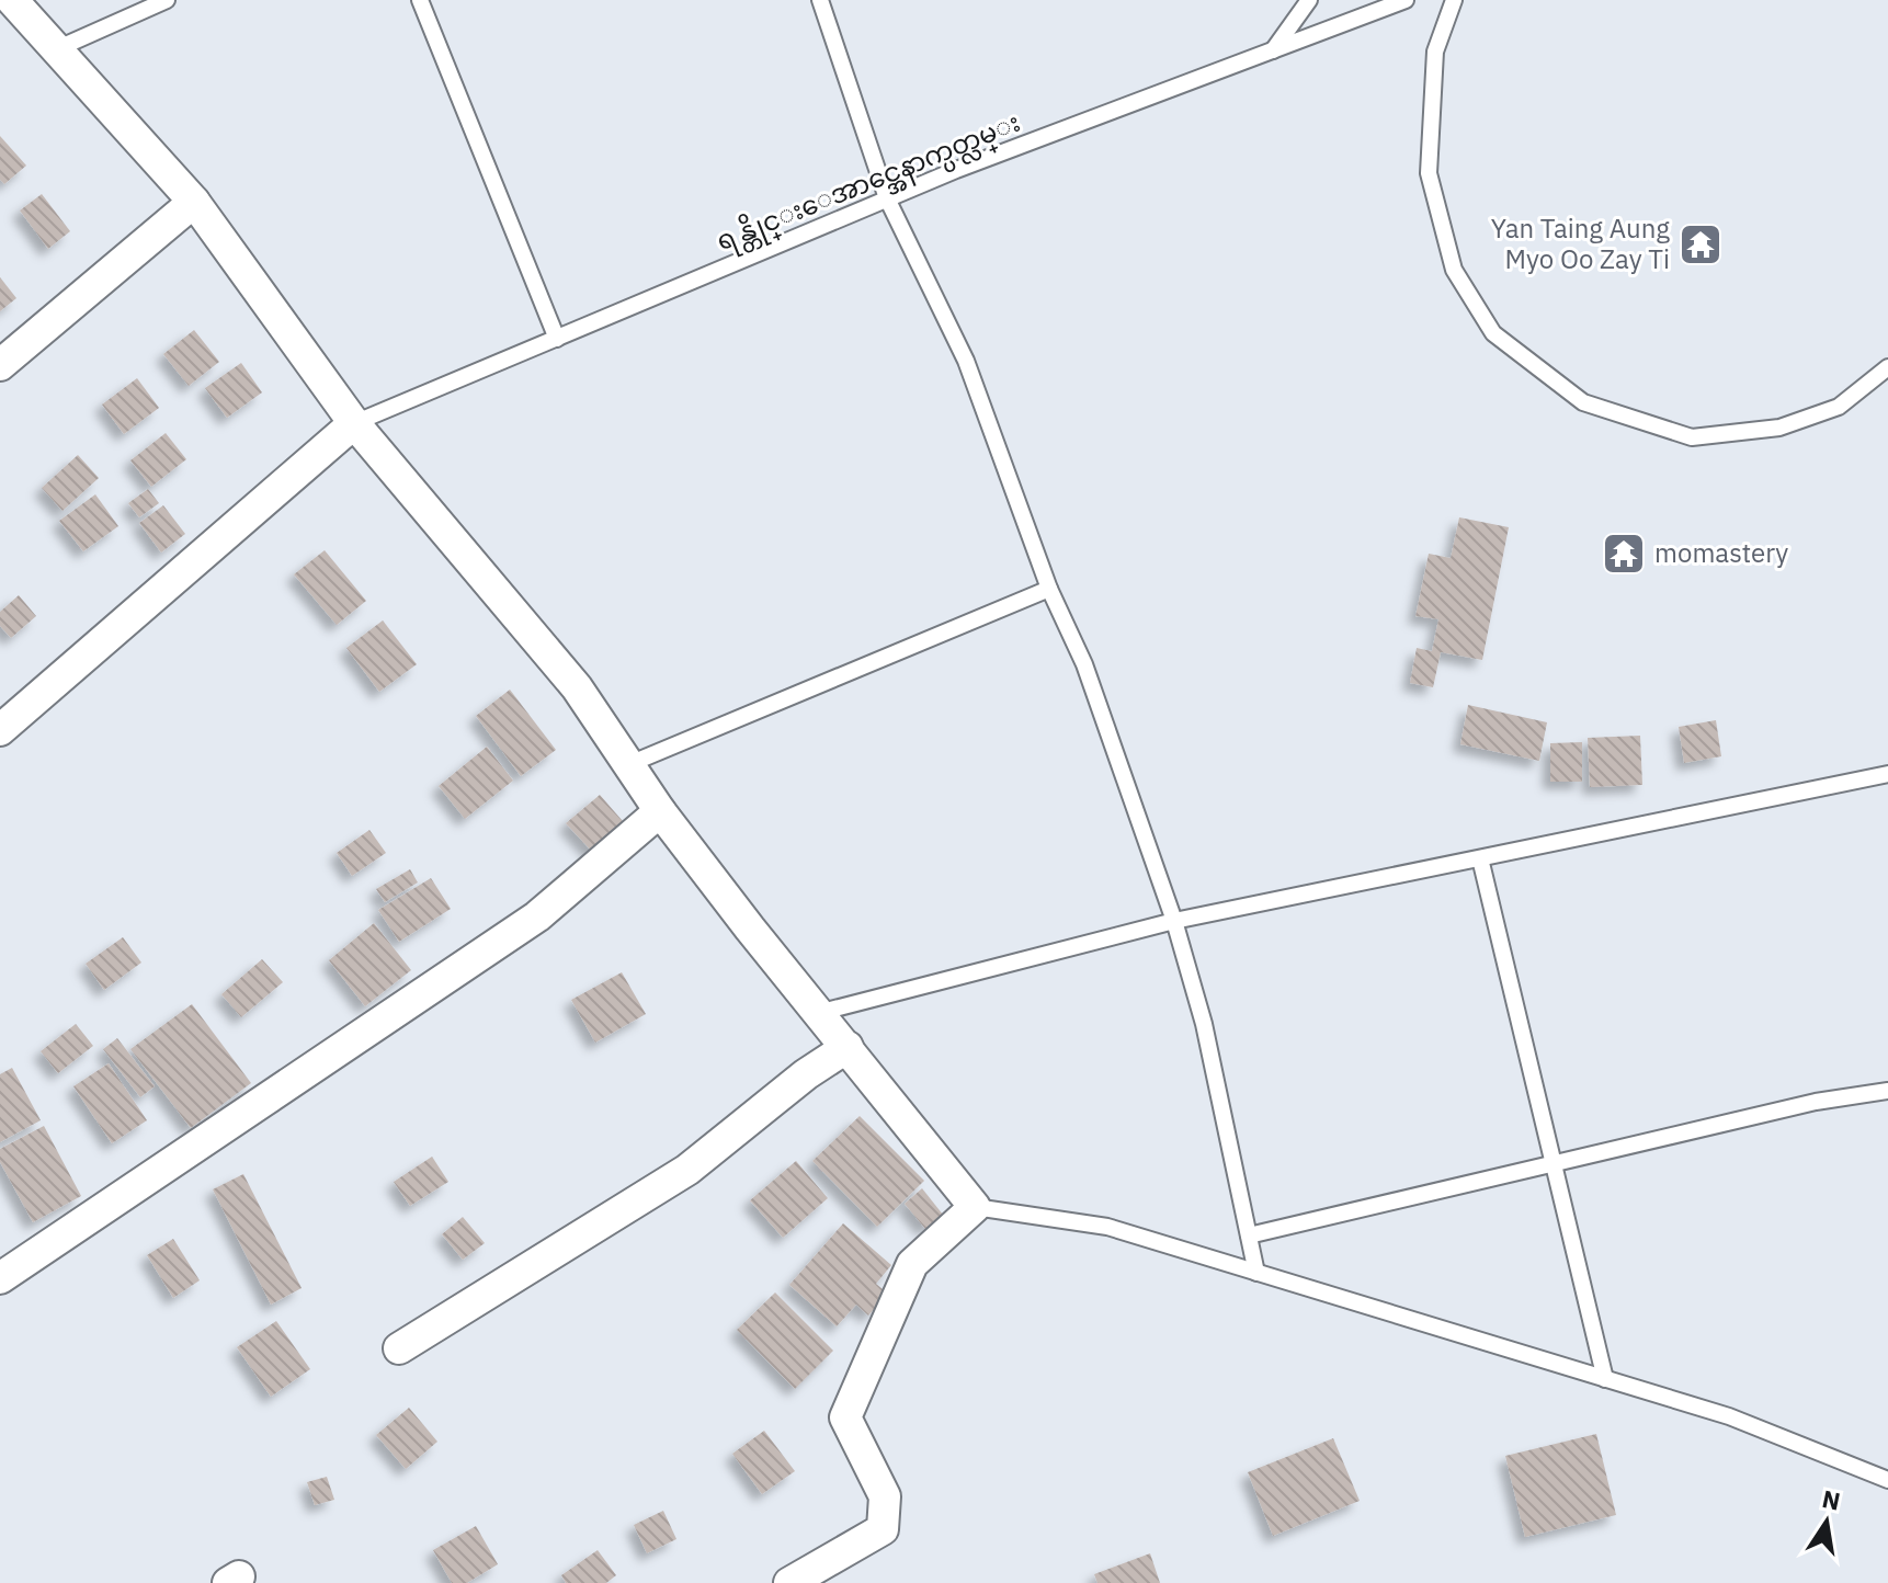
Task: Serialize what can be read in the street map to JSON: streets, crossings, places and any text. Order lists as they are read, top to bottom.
{
  "streets": {
    "lane": ["ရန္တိုင္းေအာင္အေနာက္ပတ္လမ္း"]
  },
  "places": {
    "temple": ["Yan Taing Aung Myo Oo Zay Ti", "momastery"]
  },
  "north": "top"
}
